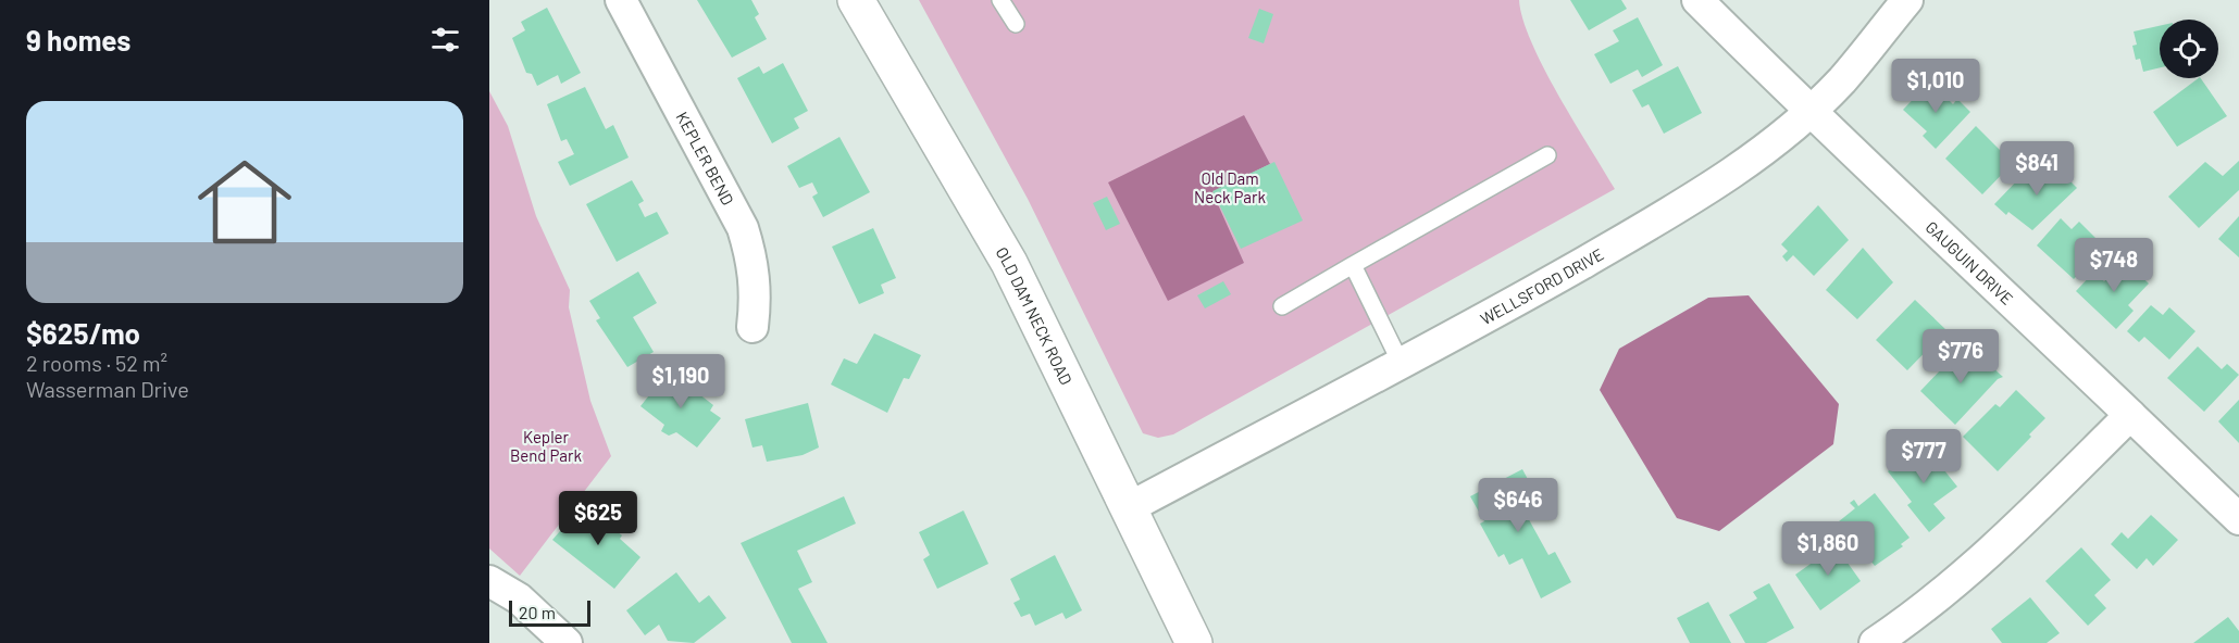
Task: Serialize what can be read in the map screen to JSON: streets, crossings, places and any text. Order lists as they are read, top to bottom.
{
  "streets": {
    "street": [
      "KEPLER BEND",
      "GAUGUIN DRIVE",
      "WELLSFORD DRIVE",
      "OLD DAM NECK ROAD"
    ]
  },
  "crossings": [
    ["GAUGUIN DRIVE", "WELLSFORD DRIVE"],
    ["WELLSFORD DRIVE", "OLD DAM NECK ROAD"]
  ],
  "parks": ["Old Dam Neck Park", "Kepler Bend Park"],
  "scale_bar": "20 m",
  "page": {
    "heading": "9 homes",
    "price": [
      "$1,010",
      "$841",
      "$748",
      "$776",
      "$1,190",
      "$777",
      "$646",
      "$625",
      "$1,860"
    ],
    "list": [
      {
        "name": "$625/mo",
        "note": "2 rooms · 52 m² · Wasserman Drive"
      }
    ],
    "scale": "20 m"
  }
}
